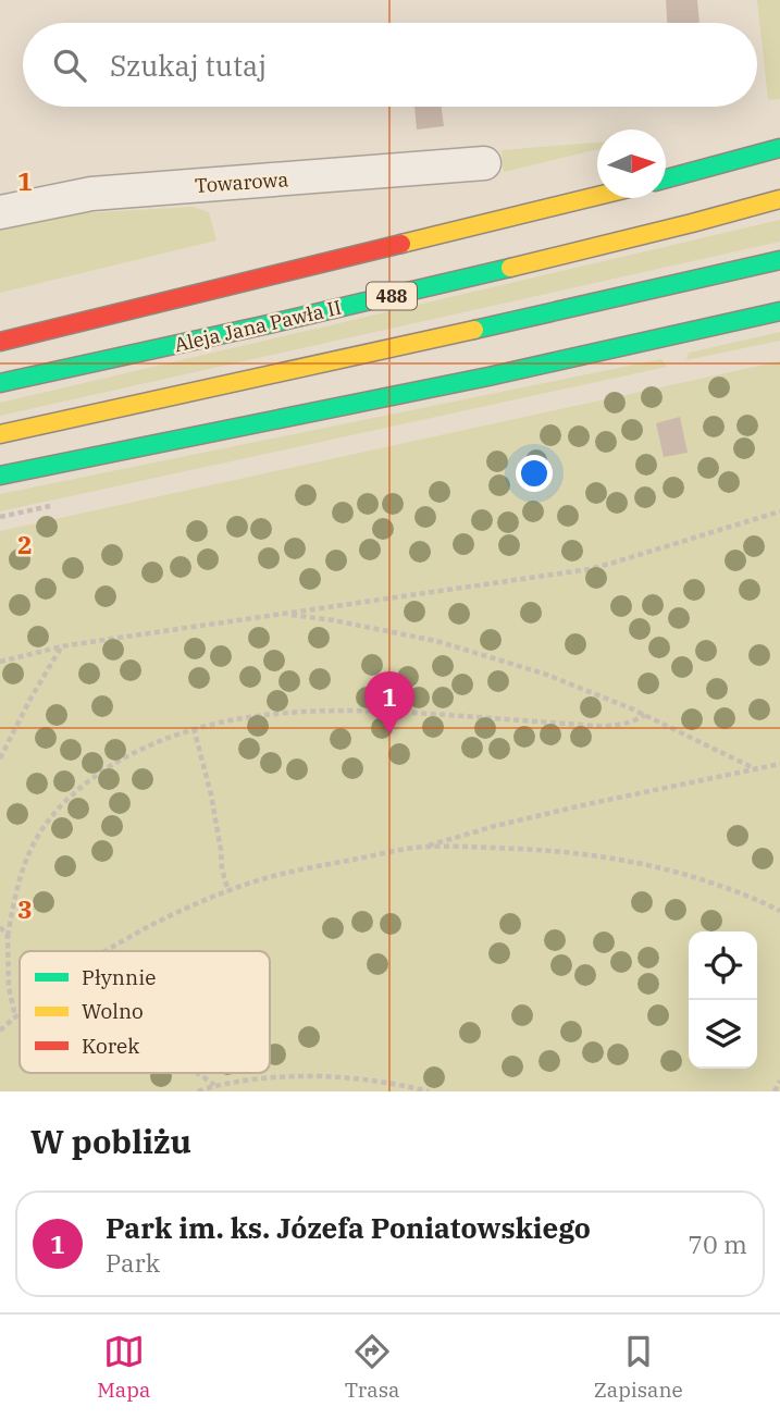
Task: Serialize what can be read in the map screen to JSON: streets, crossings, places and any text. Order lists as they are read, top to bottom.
{
  "streets": {
    "main road": ["488", "Aleja Jana Pawła II"],
    "street": ["Towarowa"]
  },
  "legend": ["Płynnie", "Wolno", "Korek"],
  "north": "right",
  "page": {
    "search": "Szukaj tutaj",
    "pins": "1",
    "heading": "W pobliżu",
    "list": [
      {
        "mark": "1",
        "name": "Park im. ks. Józefa Poniatowskiego",
        "note": "Park",
        "value": "70 m"
      }
    ],
    "nav": ["Mapa", "Trasa", "Zapisane"]
  },
  "grid": {
    "rows": ["1", "2", "3"]
  }
}
